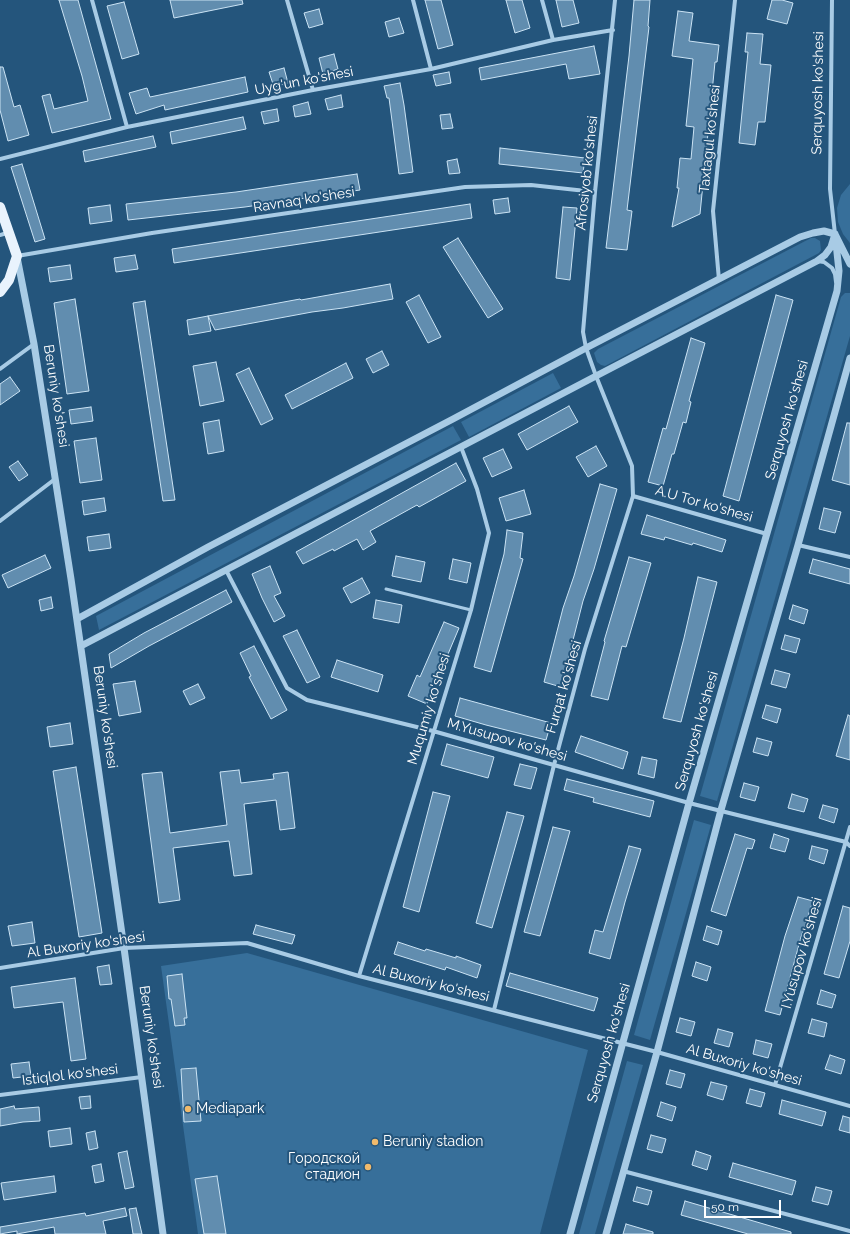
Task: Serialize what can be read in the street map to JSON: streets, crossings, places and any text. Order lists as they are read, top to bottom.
{
  "streets": {
    "main road": ["Beruniy ko'shesi"],
    "street": [
      "Uyg'un ko'shesi",
      "Serquyosh ko'shesi",
      "Taxtagul ko'shesi",
      "Afrosiyob ko'shesi",
      "Ravnaq ko'shesi",
      "A.U Tor ko'shesi",
      "Furqat ko'shesi",
      "Muqumiy ko'shesi",
      "M.Yusupov ko'shesi",
      "Al Buxoriy ko'shesi",
      "I.Yusupov ko'shesi",
      "Istiqlol ko'shesi"
    ]
  },
  "crossings": [
    ["Uyg'un ko'shesi", "Afrosiyob ko'shesi"],
    ["Serquyosh ko'shesi", "A.U Tor ko'shesi"],
    ["Serquyosh ko'shesi", "M.Yusupov ko'shesi"],
    ["Serquyosh ko'shesi", "Al Buxoriy ko'shesi"],
    ["Afrosiyob ko'shesi", "Ravnaq ko'shesi"],
    ["Afrosiyob ko'shesi", "Furqat ko'shesi"],
    ["Ravnaq ko'shesi", "Beruniy ko'shesi"],
    ["Beruniy ko'shesi", "Al Buxoriy ko'shesi"],
    ["Beruniy ko'shesi", "Istiqlol ko'shesi"],
    ["A.U Tor ko'shesi", "Furqat ko'shesi"],
    ["Furqat ko'shesi", "M.Yusupov ko'shesi"],
    ["Furqat ko'shesi", "Al Buxoriy ko'shesi"],
    ["Muqumiy ko'shesi", "M.Yusupov ko'shesi"],
    ["Muqumiy ko'shesi", "Al Buxoriy ko'shesi"],
    ["M.Yusupov ko'shesi", "I.Yusupov ko'shesi"],
    ["Al Buxoriy ko'shesi", "I.Yusupov ko'shesi"]
  ],
  "places": ["Mediapark", "Beruniy stadion", "Городской стадион"],
  "scale_bar": "50 m"
}
